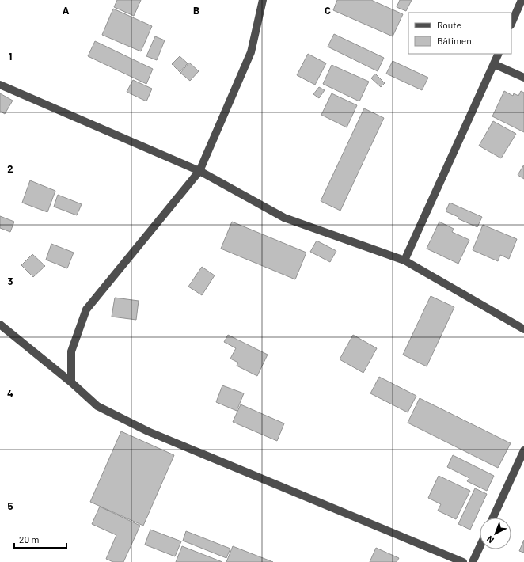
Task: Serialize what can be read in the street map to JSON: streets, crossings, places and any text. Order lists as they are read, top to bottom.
{
  "legend": ["Route", "Bâtiment"],
  "scale_bar": "20 m",
  "north": "bottom left",
  "grid": {
    "columns": ["A", "B", "C"],
    "rows": [
      "1",
      "2",
      "3",
      "4",
      "5"
    ]
  }
}
